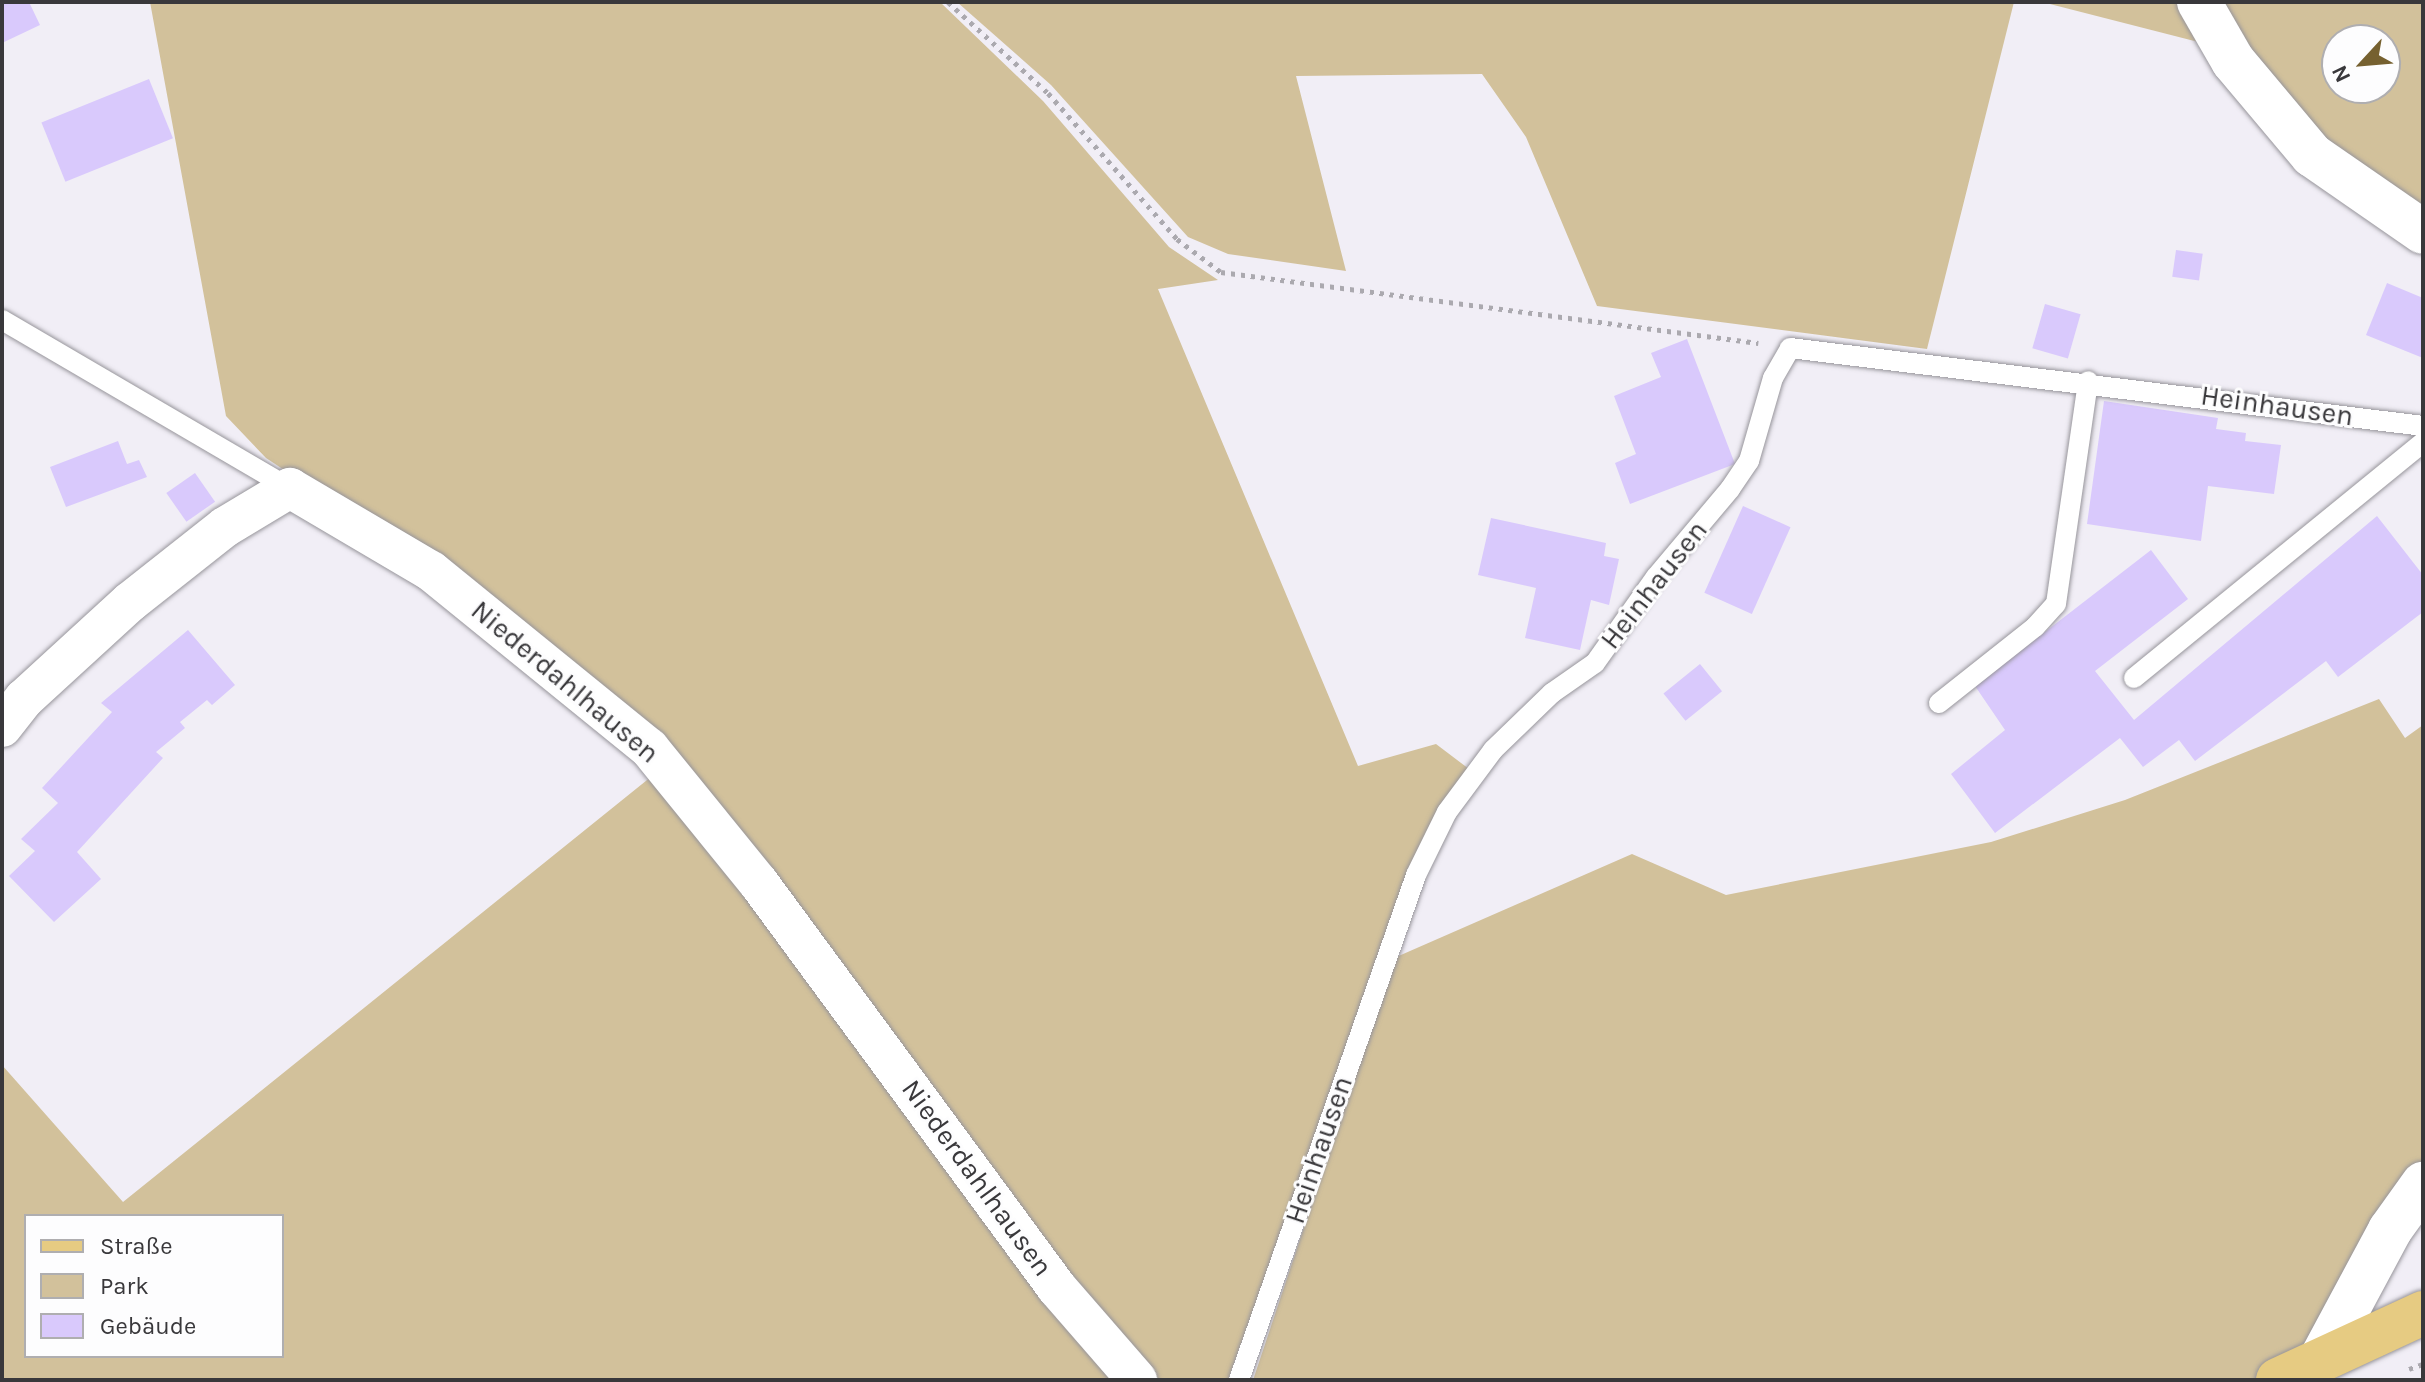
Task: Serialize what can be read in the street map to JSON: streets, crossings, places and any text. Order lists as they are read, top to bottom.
{
  "streets": {
    "street": ["Niederdahlhausen"],
    "lane": ["Heinhausen"]
  },
  "legend": ["Straße", "Park", "Gebäude"],
  "north": "bottom left"
}
